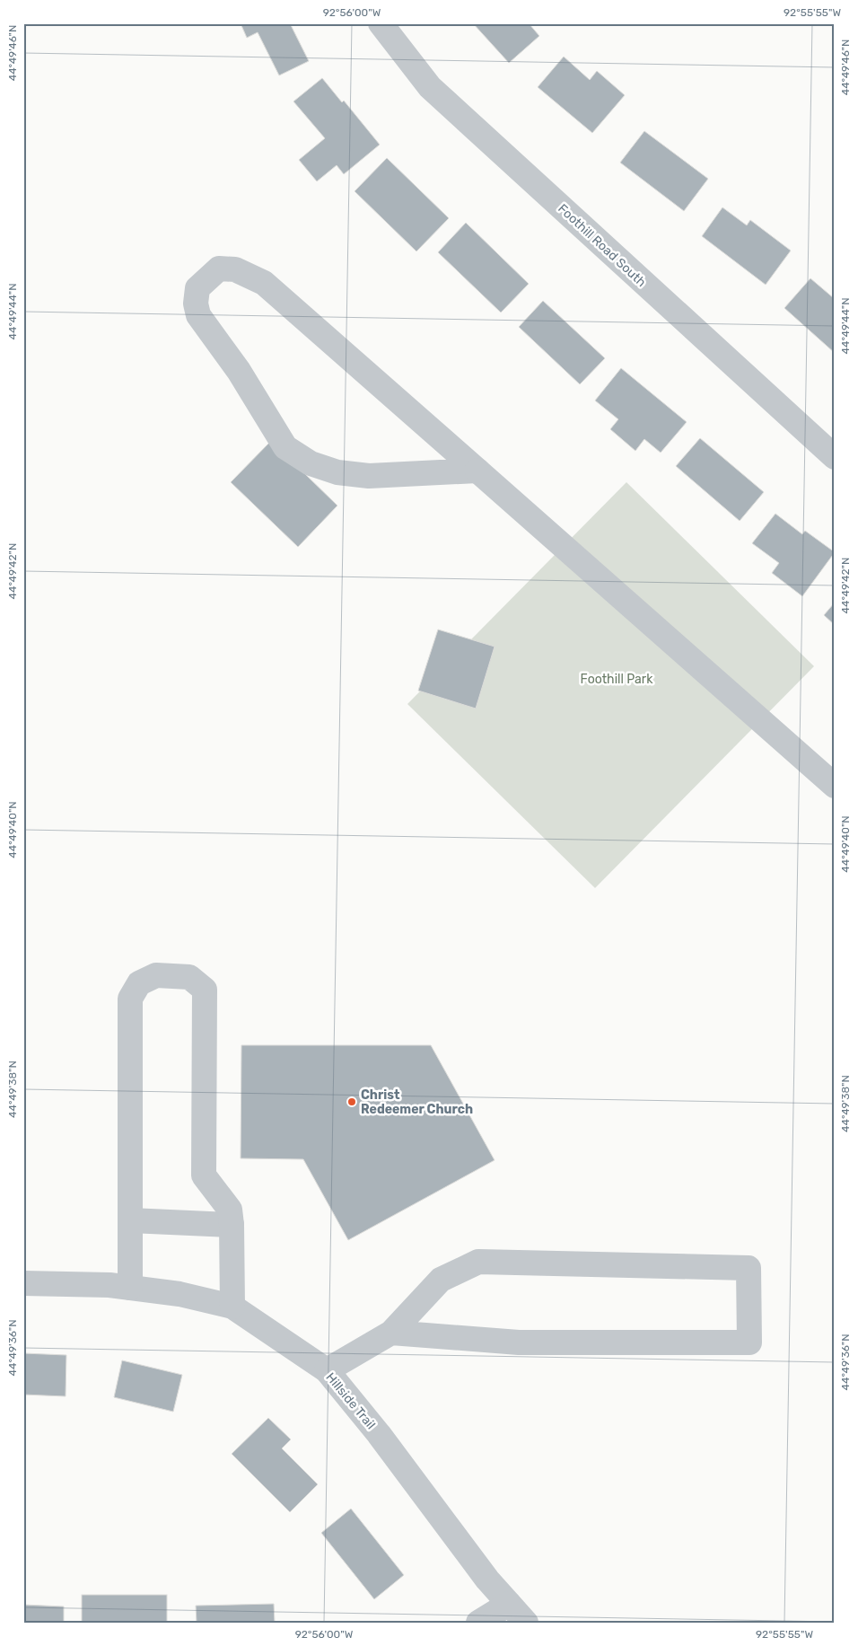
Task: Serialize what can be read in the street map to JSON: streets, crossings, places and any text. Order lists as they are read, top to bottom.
{
  "streets": {
    "street": ["Foothill Road South", "Hillside Trail"]
  },
  "parks": ["Foothill Park"],
  "places": ["Christ Redeemer Church"],
  "coordinates": [
    "92°56'00\"W",
    "92°55'55\"W",
    "44°49'46\"N",
    "44°49'44\"N",
    "44°49'42\"N",
    "44°49'40\"N",
    "44°49'38\"N",
    "44°49'36\"N"
  ]
}
